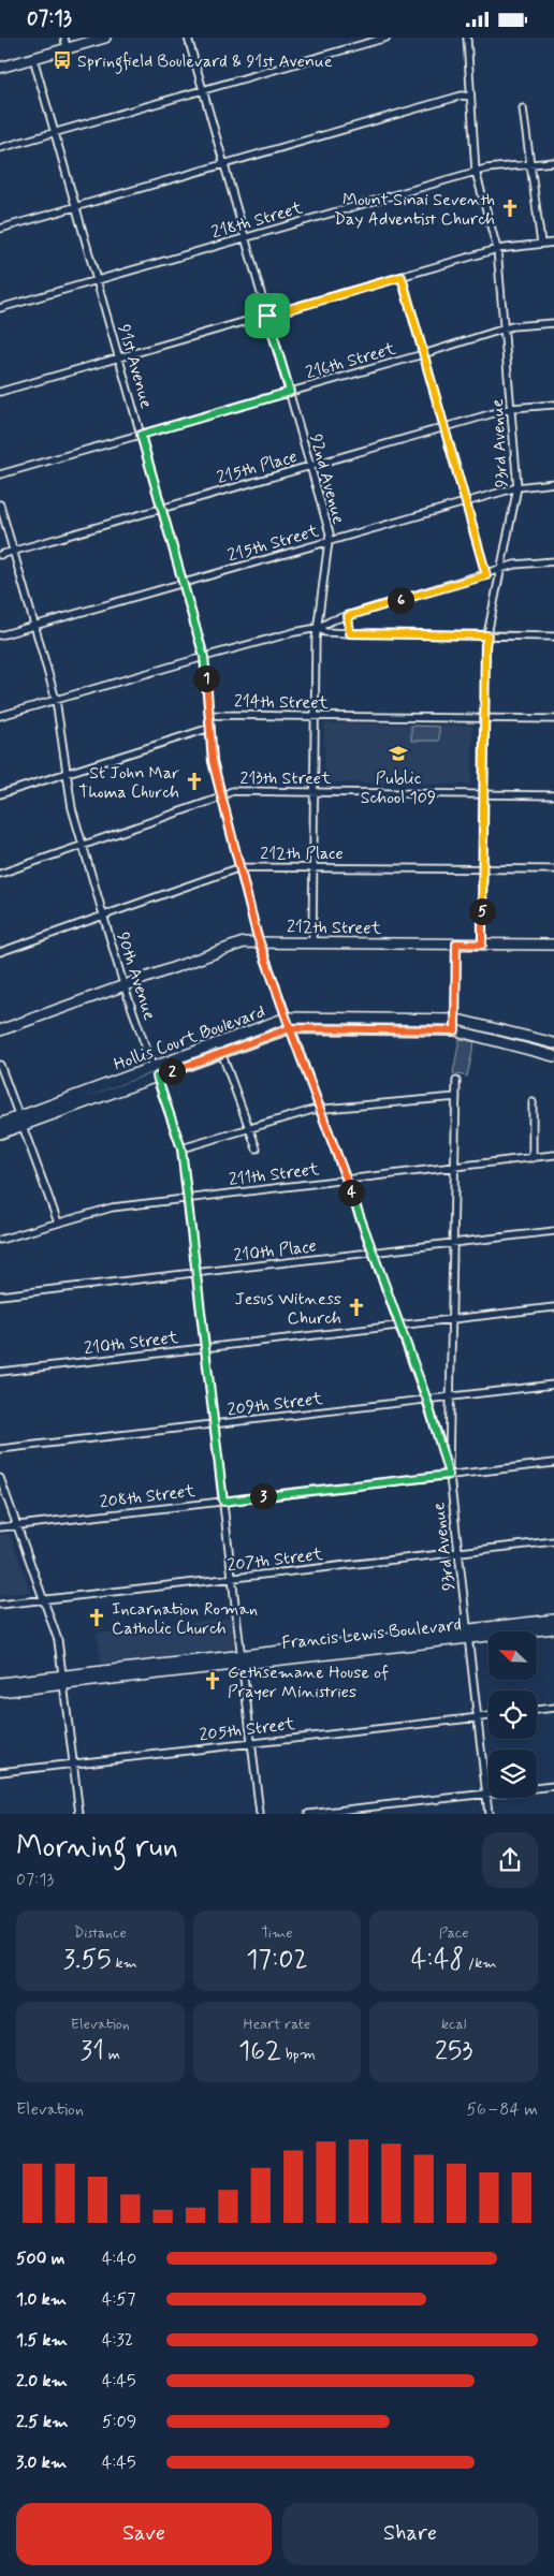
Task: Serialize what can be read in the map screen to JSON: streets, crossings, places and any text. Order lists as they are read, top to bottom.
{
  "streets": {
    "main road": ["212th Street", "Hollis Court Boulevard", "Francis Lewis Boulevard"],
    "street": [
      "218th Street",
      "216th Street",
      "91st Avenue",
      "93rd Avenue",
      "215th Place",
      "92nd Avenue",
      "215th Street",
      "214th Street",
      "213th Street",
      "212th Place",
      "90th Avenue",
      "211th Street",
      "210th Place",
      "210th Street",
      "209th Street",
      "208th Street",
      "207th Street",
      "205th Street"
    ]
  },
  "crossings": [
    ["218th Street", "91st Avenue"],
    ["218th Street", "93rd Avenue"],
    ["218th Street", "92nd Avenue"],
    ["216th Street", "91st Avenue"],
    ["216th Street", "93rd Avenue"],
    ["216th Street", "92nd Avenue"],
    ["91st Avenue", "215th Place"],
    ["91st Avenue", "215th Street"],
    ["91st Avenue", "214th Street"],
    ["93rd Avenue", "215th Place"],
    ["93rd Avenue", "215th Street"],
    ["93rd Avenue", "214th Street"],
    ["93rd Avenue", "213th Street"],
    ["93rd Avenue", "212th Place"],
    ["93rd Avenue", "212th Street"],
    ["93rd Avenue", "211th Street"],
    ["93rd Avenue", "210th Place"],
    ["93rd Avenue", "210th Street"],
    ["93rd Avenue", "209th Street"],
    ["93rd Avenue", "208th Street"],
    ["93rd Avenue", "207th Street"],
    ["93rd Avenue", "Francis Lewis Boulevard"],
    ["93rd Avenue", "205th Street"],
    ["215th Place", "92nd Avenue"],
    ["215th Place", "90th Avenue"],
    ["92nd Avenue", "215th Street"],
    ["92nd Avenue", "214th Street"],
    ["92nd Avenue", "213th Street"],
    ["92nd Avenue", "212th Place"],
    ["92nd Avenue", "212th Street"],
    ["215th Street", "90th Avenue"],
    ["213th Street", "90th Avenue"],
    ["212th Place", "90th Avenue"],
    ["212th Street", "90th Avenue"],
    ["90th Avenue", "Hollis Court Boulevard"],
    ["90th Avenue", "211th Street"],
    ["90th Avenue", "210th Place"],
    ["90th Avenue", "210th Street"],
    ["90th Avenue", "209th Street"],
    ["90th Avenue", "208th Street"],
    ["90th Avenue", "207th Street"],
    ["90th Avenue", "Francis Lewis Boulevard"],
    ["90th Avenue", "205th Street"]
  ],
  "places": {
    "bus stop": ["Springfield Boulevard & 91st Avenue"],
    "church": [
      "Mount Sinai Seventh Day Adventist Church",
      "St John Mar Thoma Church",
      "Jesus Witness Church",
      "Incarnation Roman Catholic Church",
      "Gethsemane House of Prayer Ministries"
    ],
    "school or university": ["Public School 109"]
  },
  "north": "top left",
  "page": {
    "status": "07:13",
    "pins": [
      "6",
      "1",
      "5",
      "2",
      "4",
      "3"
    ],
    "heading": ["Morning run", "07:13"],
    "stats": [
      ["Distance", "3.55 km"],
      ["Time", "17:02"],
      ["Pace", "4:48 /km"],
      ["Elevation", "31 m"],
      ["Heart rate", "162 bpm"],
      ["kcal", "253"]
    ],
    "chart": ["Elevation", "56–84 m"],
    "list": [
      {
        "name": "500 m",
        "note": "4:40"
      },
      {
        "name": "1.0 km",
        "note": "4:57"
      },
      {
        "name": "1.5 km",
        "note": "4:32"
      },
      {
        "name": "2.0 km",
        "note": "4:45"
      },
      {
        "name": "2.5 km",
        "note": "5:09"
      },
      {
        "name": "3.0 km",
        "note": "4:45"
      }
    ],
    "buttons": ["Save", "Share"]
  }
}
